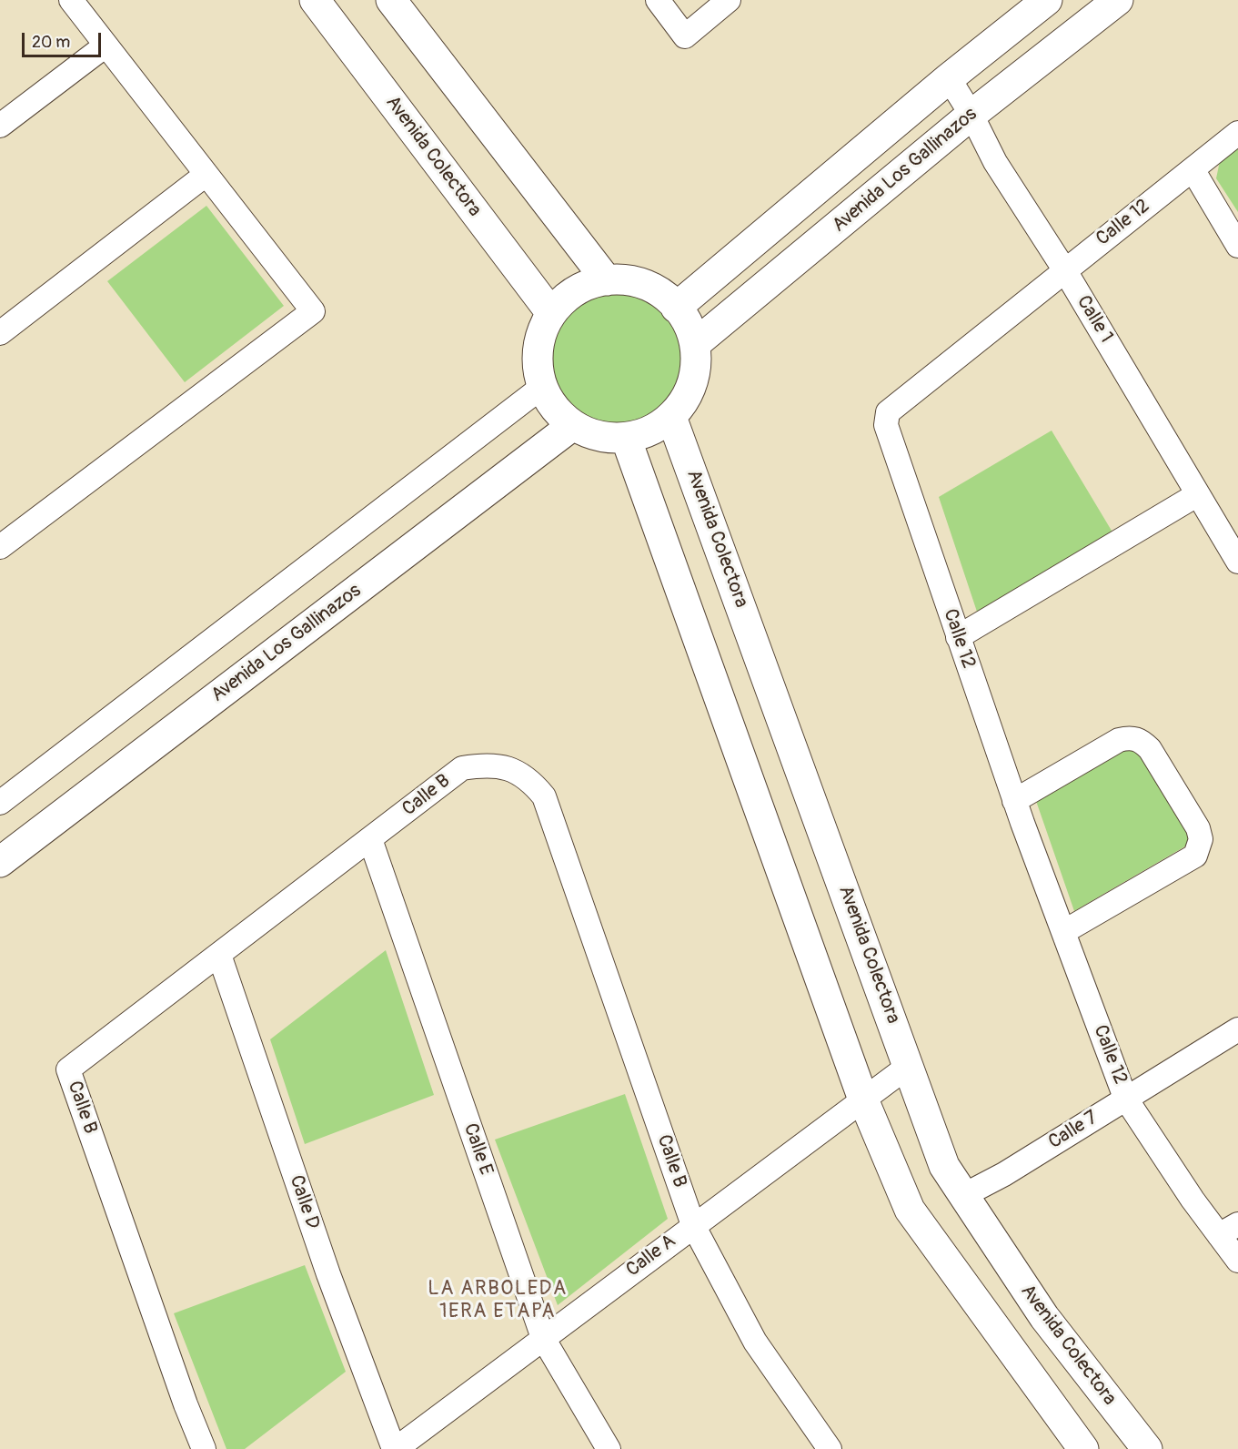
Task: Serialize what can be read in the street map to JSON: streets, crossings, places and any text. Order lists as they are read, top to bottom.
{
  "streets": {
    "street": [
      "Avenida Colectora",
      "Avenida Los Gallinazos",
      "Calle 12",
      "Calle 1",
      "Calle B",
      "Calle 7",
      "Calle E",
      "Calle D",
      "Calle A"
    ]
  },
  "crossings": [
    ["Avenida Colectora", "Avenida Los Gallinazos"],
    ["Avenida Colectora", "Calle 7"],
    ["Avenida Colectora", "Calle A"],
    ["Avenida Los Gallinazos", "Calle 1"],
    ["Calle 12", "Calle 1"],
    ["Calle 12", "Calle 7"],
    ["Calle B", "Calle E"],
    ["Calle B", "Calle D"],
    ["Calle B", "Calle A"],
    ["Calle E", "Calle A"],
    ["Calle D", "Calle A"]
  ],
  "districts": ["LA ARBOLEDA 1ERA ETAPA"],
  "scale_bar": "20 m"
}
